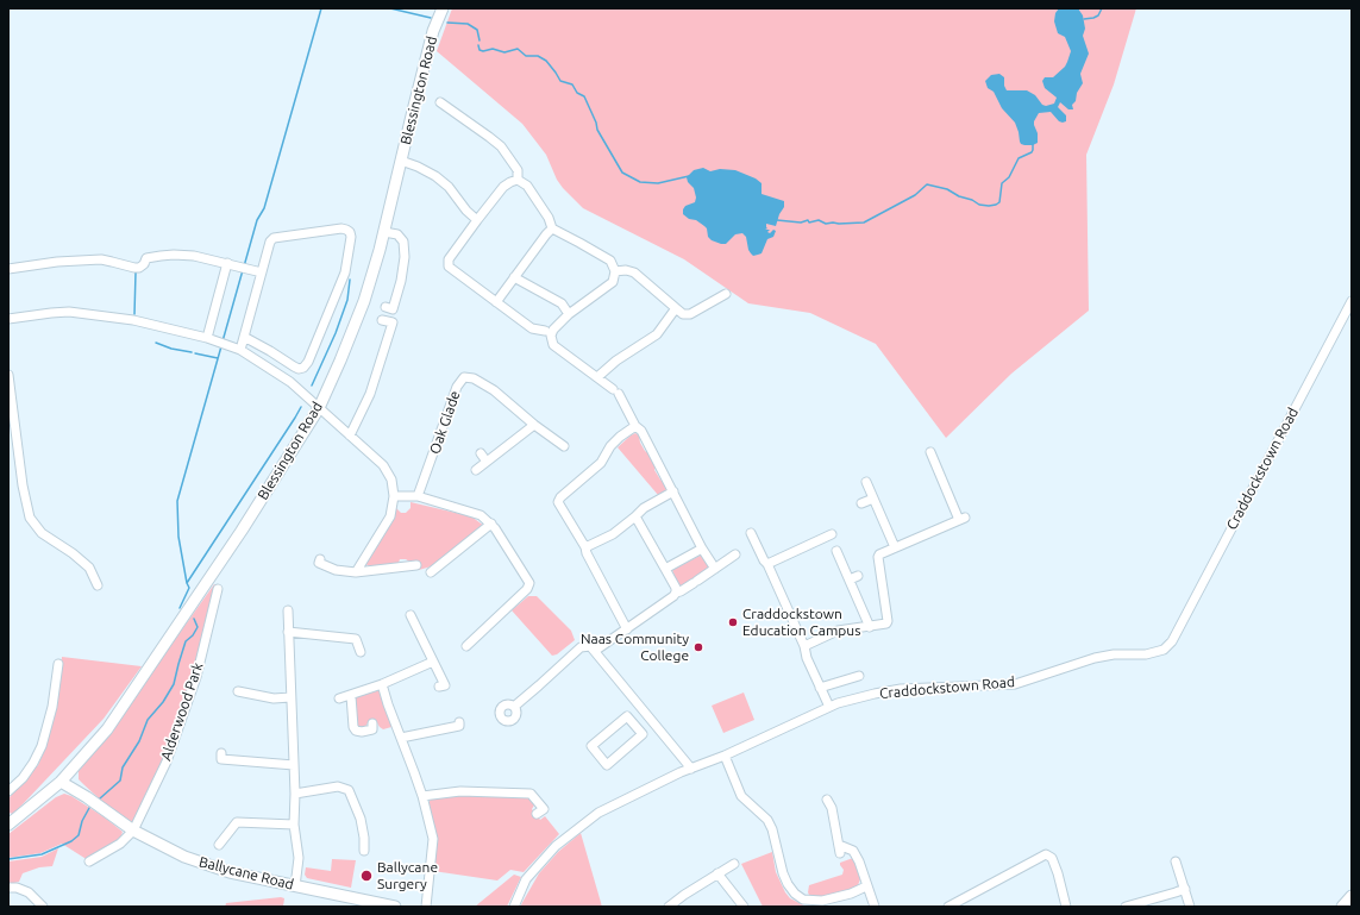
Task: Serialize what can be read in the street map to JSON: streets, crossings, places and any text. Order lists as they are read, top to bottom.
{
  "streets": {
    "main road": ["Blessington Road", "Ballycane Road"],
    "street": ["Oak Glade", "Craddockstown Road", "Alderwood Park"]
  },
  "crossings": [
    ["Blessington Road", "Ballycane Road"],
    ["Alderwood Park", "Ballycane Road"]
  ],
  "places": ["Craddockstown Education Campus", "Naas Community College", "Ballycane Surgery"]
}
